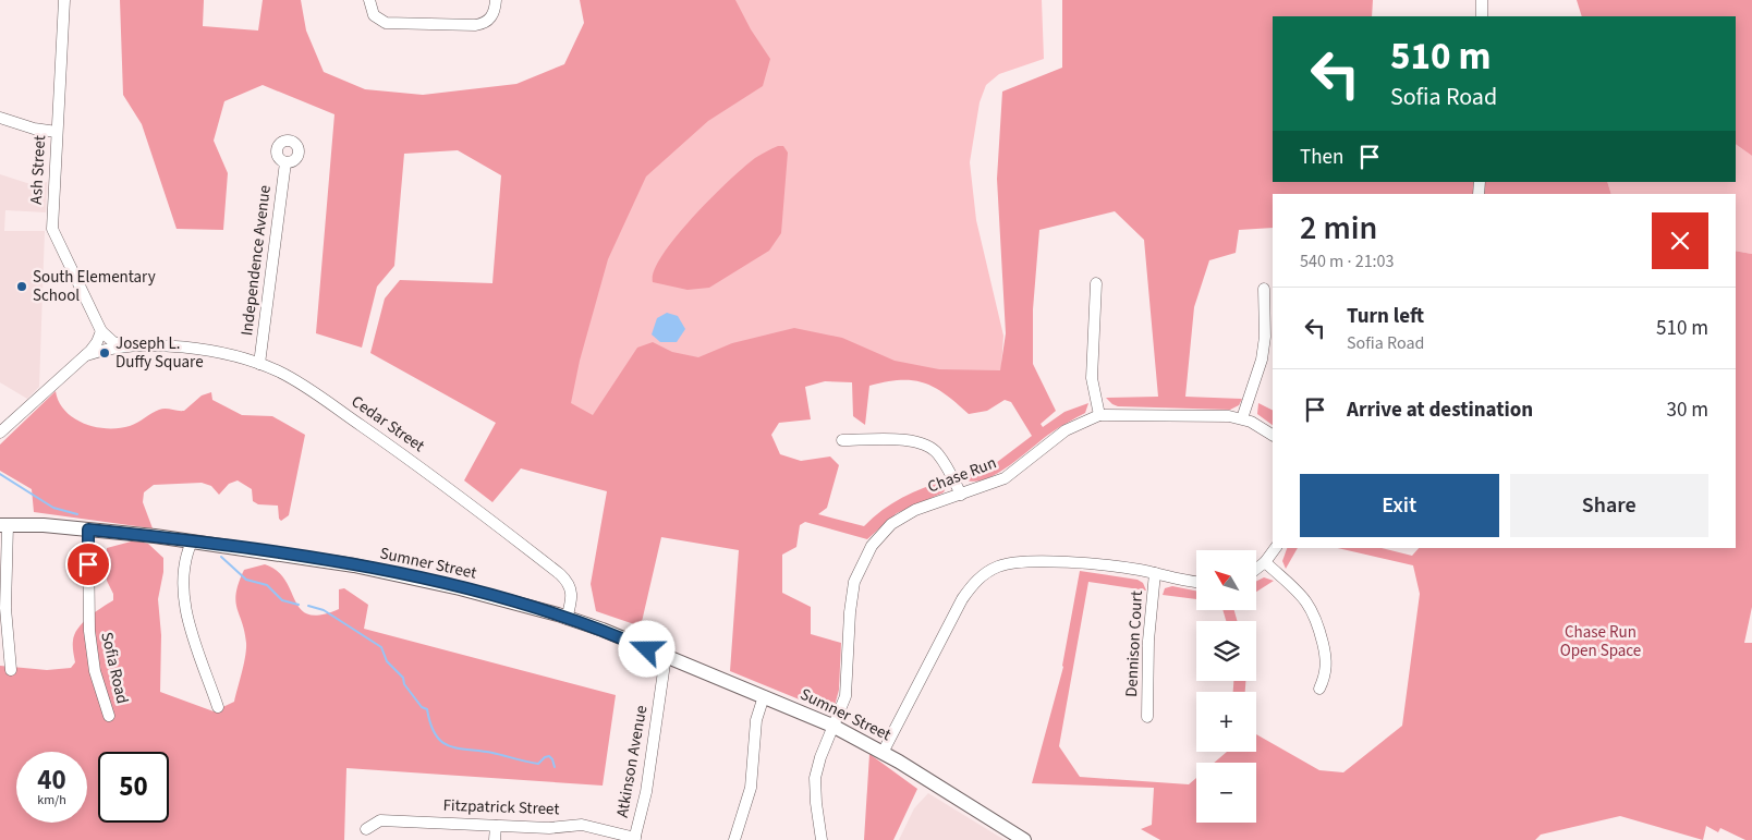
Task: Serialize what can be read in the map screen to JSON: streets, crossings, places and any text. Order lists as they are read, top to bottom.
{
  "streets": {
    "main road": ["Sumner Street"],
    "street": [
      "Ash Street",
      "Independence Avenue",
      "Cedar Street",
      "Chase Run",
      "Dennison Court",
      "Sofia Road",
      "Atkinson Avenue",
      "Fitzpatrick Street"
    ]
  },
  "crossings": [
    ["Ash Street", "Cedar Street"],
    ["Independence Avenue", "Cedar Street"],
    ["Cedar Street", "Sumner Street"],
    ["Chase Run", "Sumner Street"],
    ["Sumner Street", "Sofia Road"],
    ["Sumner Street", "Atkinson Avenue"],
    ["Atkinson Avenue", "Fitzpatrick Street"]
  ],
  "parks": ["Chase Run Open Space"],
  "places": ["South Elementary School", "Joseph L. Duffy Square"],
  "north": "top left",
  "page": {
    "turn": ["510 m", "Sofia Road"],
    "then": "Then",
    "heading": ["2 min", "540 m · 21:03"],
    "list": [
      {
        "name": "Turn left",
        "note": "Sofia Road",
        "value": "510 m"
      },
      {
        "name": "Arrive at destination",
        "value": "30 m"
      }
    ],
    "buttons": ["Exit", "Share"],
    "map_buttons": ["+", "−"],
    "speed": "40 km/h",
    "limit": "50"
  }
}
